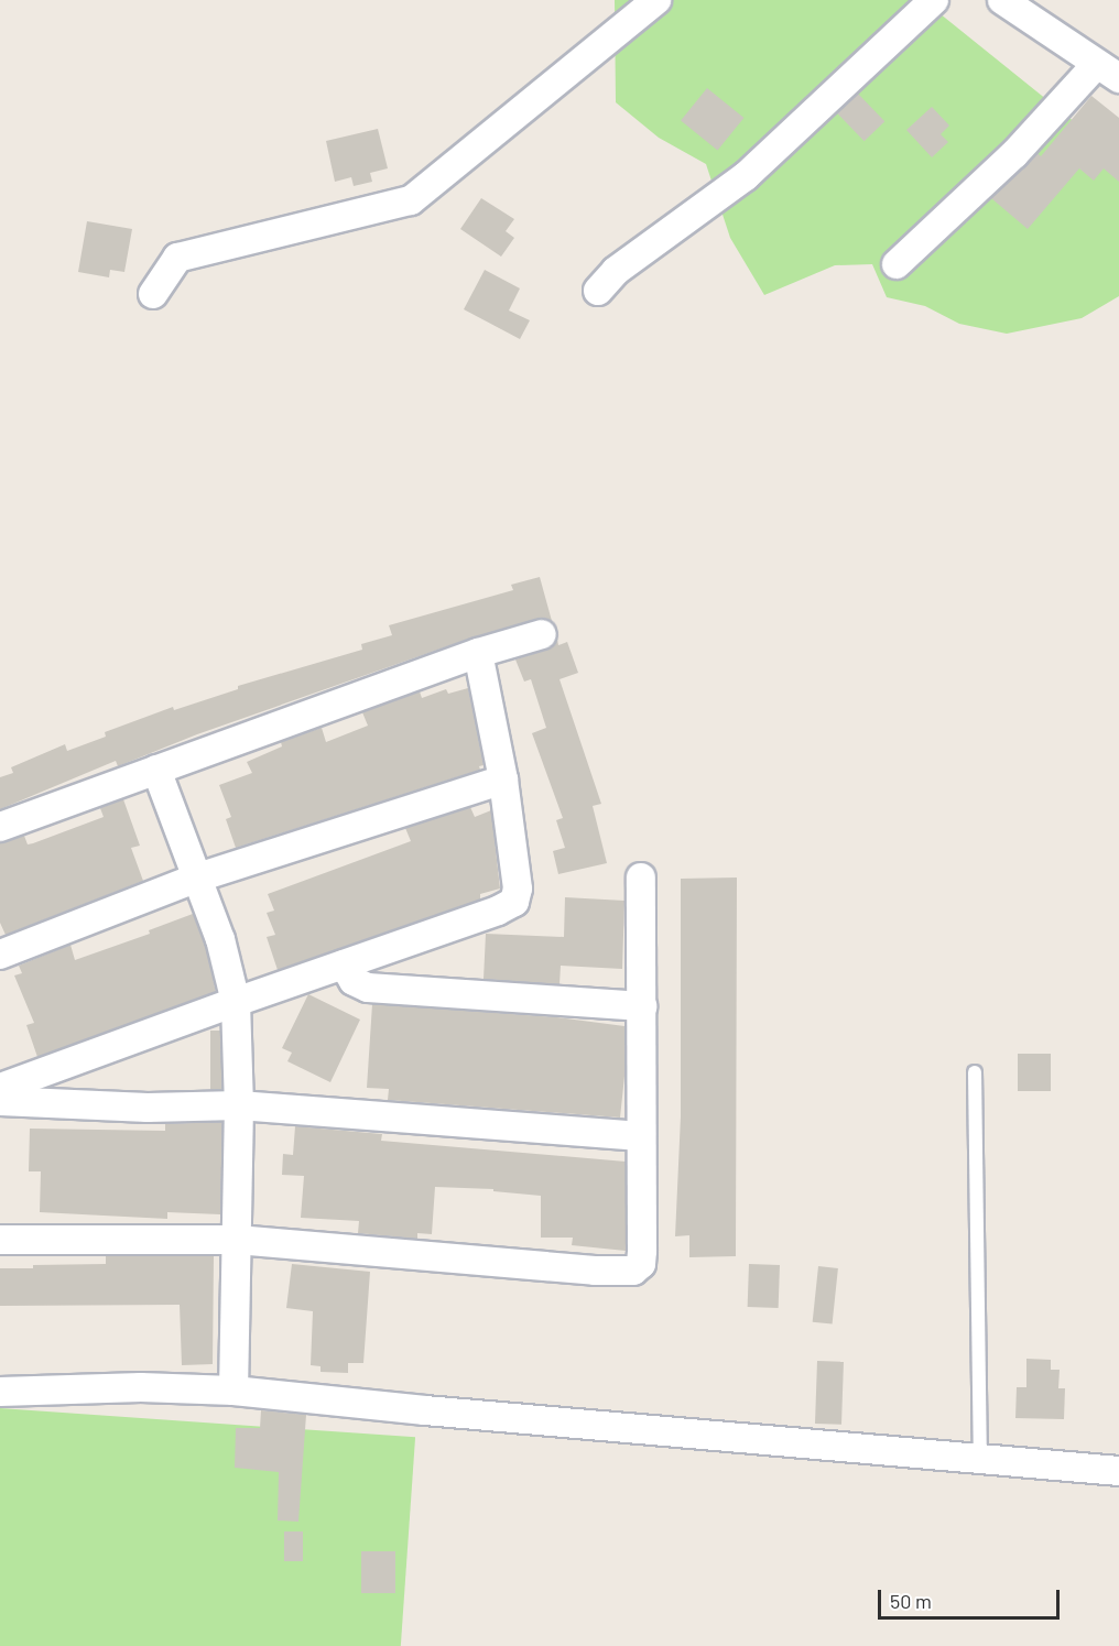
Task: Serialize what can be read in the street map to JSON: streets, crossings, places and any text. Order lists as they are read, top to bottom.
{
  "scale_bar": "50 m"
}
